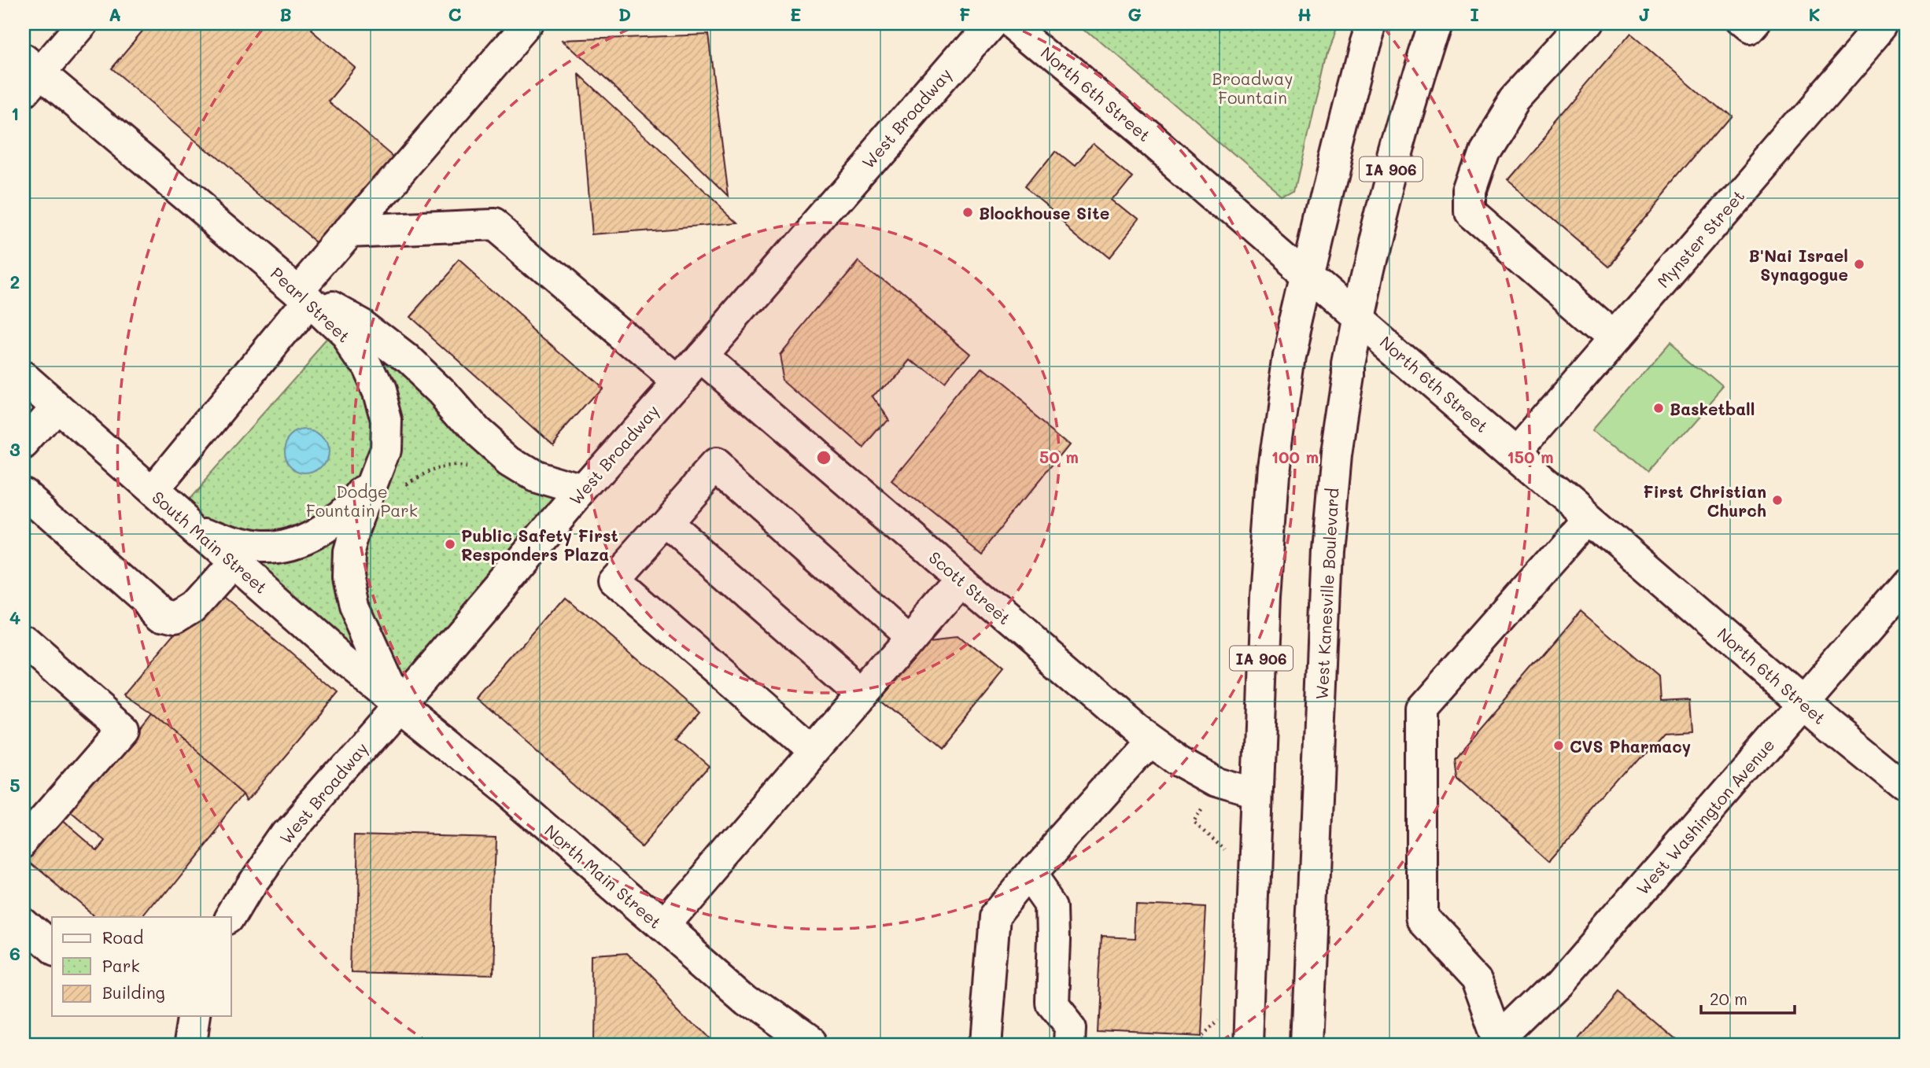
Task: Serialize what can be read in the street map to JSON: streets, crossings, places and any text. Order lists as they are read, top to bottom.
{
  "streets": {
    "main road": [
      "North 6th Street",
      "West Broadway",
      "IA 906",
      "Mynster Street",
      "Pearl Street",
      "South Main Street",
      "Scott Street",
      "West Kanesville Boulevard",
      "West Washington Avenue",
      "North Main Street"
    ]
  },
  "crossings": [
    ["North 6th Street", "IA 906"],
    ["North 6th Street", "Mynster Street"],
    ["North 6th Street", "West Kanesville Boulevard"],
    ["North 6th Street", "West Washington Avenue"],
    ["West Broadway", "Pearl Street"],
    ["West Broadway", "South Main Street"],
    ["West Broadway", "Scott Street"],
    ["West Broadway", "North Main Street"],
    ["IA 906", "Scott Street"],
    ["Pearl Street", "South Main Street"],
    ["Pearl Street", "North Main Street"],
    ["South Main Street", "North Main Street"]
  ],
  "parks": ["Broadway Fountain", "Dodge Fountain Park"],
  "places": [
    "Blockhouse Site",
    "B'Nai Israel Synagogue",
    "Basketball",
    "First Christian Church",
    "Public Safety First Responders Plaza",
    "CVS Pharmacy"
  ],
  "legend": ["Road", "Park", "Building"],
  "scale_bar": "20 m",
  "grid": {
    "columns": [
      "A",
      "B",
      "C",
      "D",
      "E",
      "F",
      "G",
      "H",
      "I",
      "J",
      "K"
    ],
    "rows": [
      "1",
      "2",
      "3",
      "4",
      "5",
      "6"
    ]
  },
  "rings": ["50 m", "100 m", "150 m"]
}
